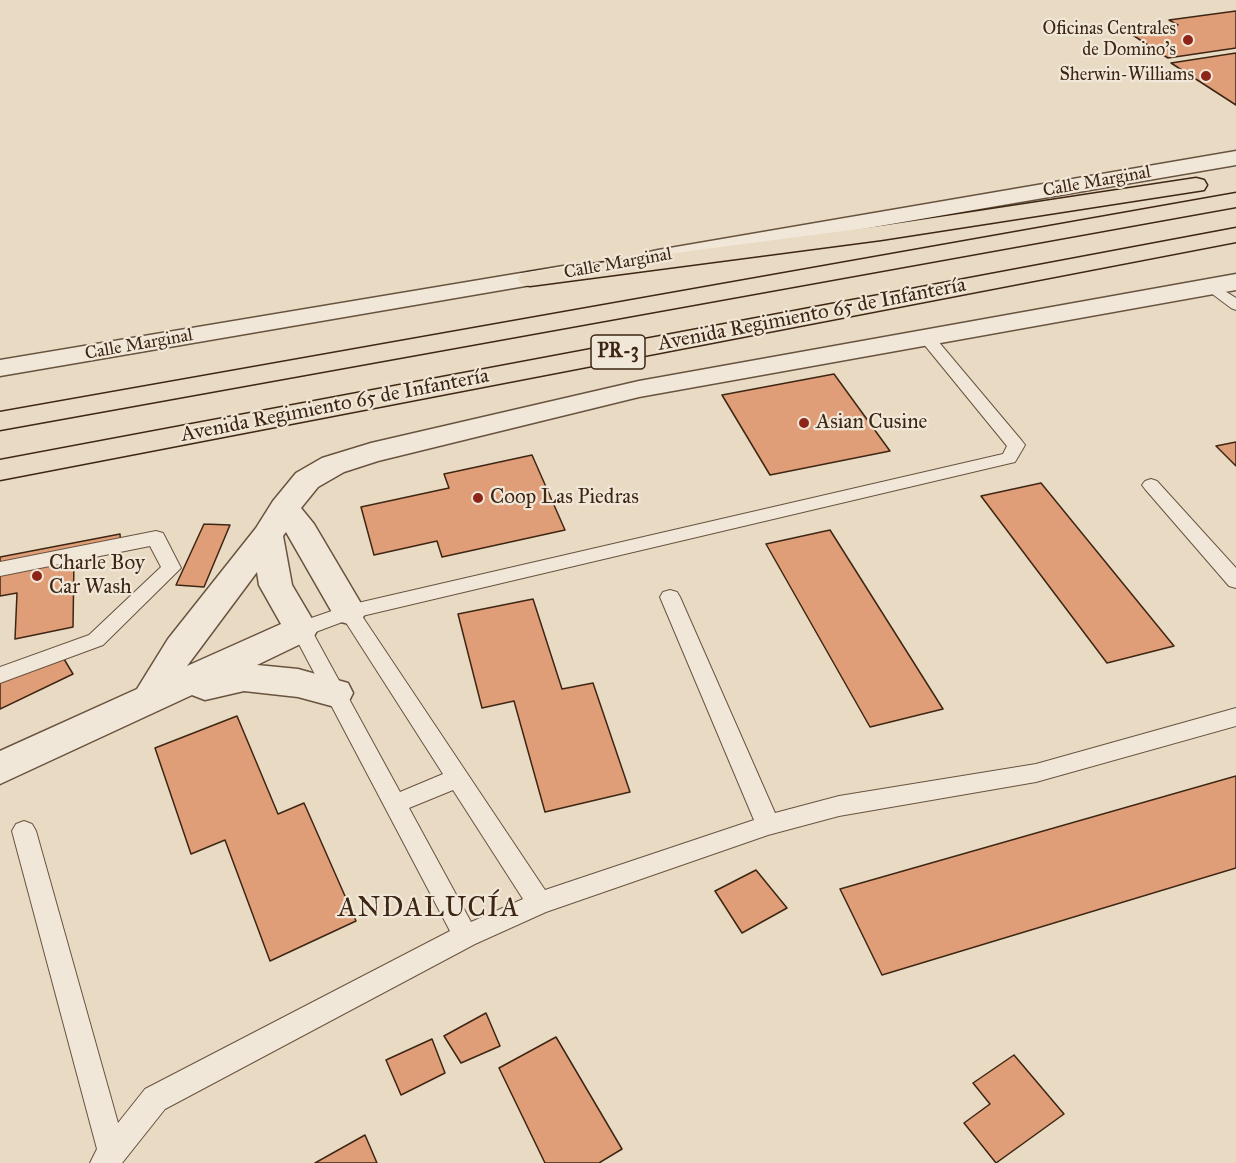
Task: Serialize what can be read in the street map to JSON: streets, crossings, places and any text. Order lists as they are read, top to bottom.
{
  "streets": {
    "main road": ["Avenida Regimiento 65 de Infantería", "PR-3"],
    "street": ["Calle Marginal"]
  },
  "districts": ["ANDALUCÍA"],
  "places": [
    "Oficinas Centrales de Domino's",
    "Sherwin-Williams",
    "Asian Cusine",
    "Coop Las Piedras",
    "Charle Boy Car Wash"
  ]
}
